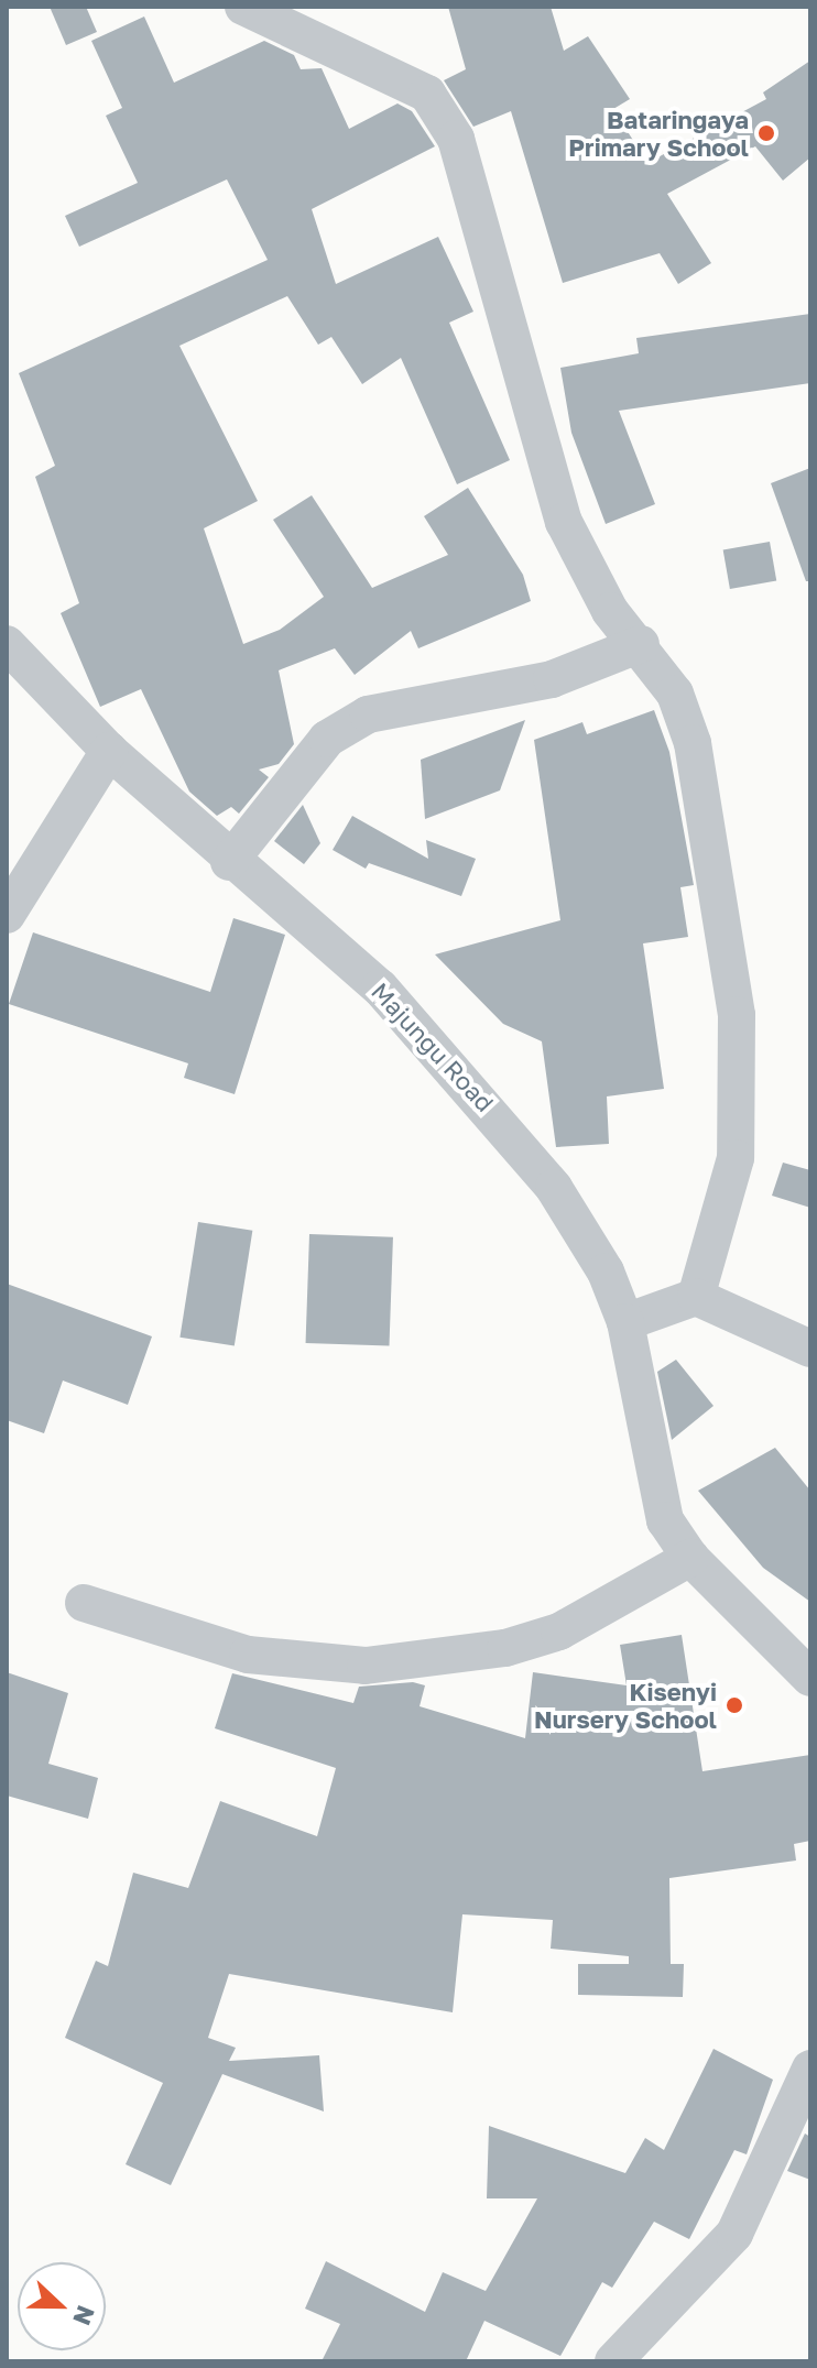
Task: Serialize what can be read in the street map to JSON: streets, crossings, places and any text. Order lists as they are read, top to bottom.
{
  "streets": {
    "street": ["Majungu Road"]
  },
  "places": ["Bataringaya Primary School", "Kisenyi Nursery School"],
  "north": "right"
}
